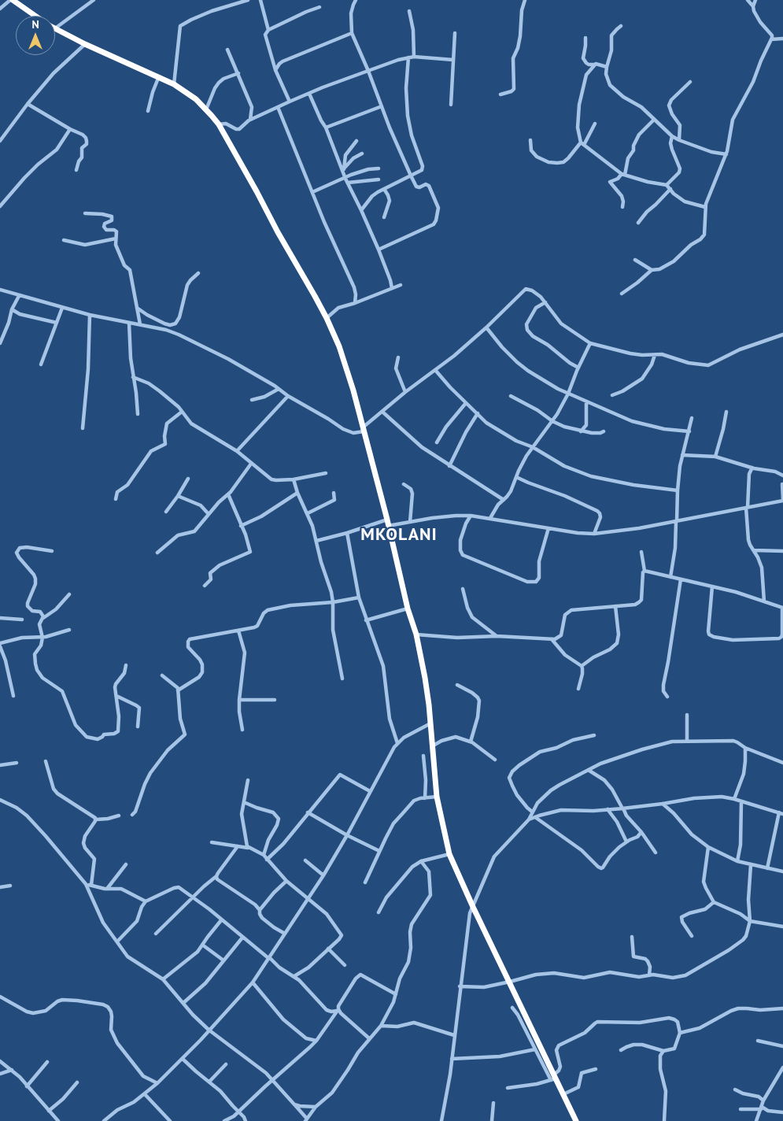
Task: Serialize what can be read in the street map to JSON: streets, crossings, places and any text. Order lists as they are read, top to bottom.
{
  "districts": ["MKOLANI"],
  "north": "top"
}
